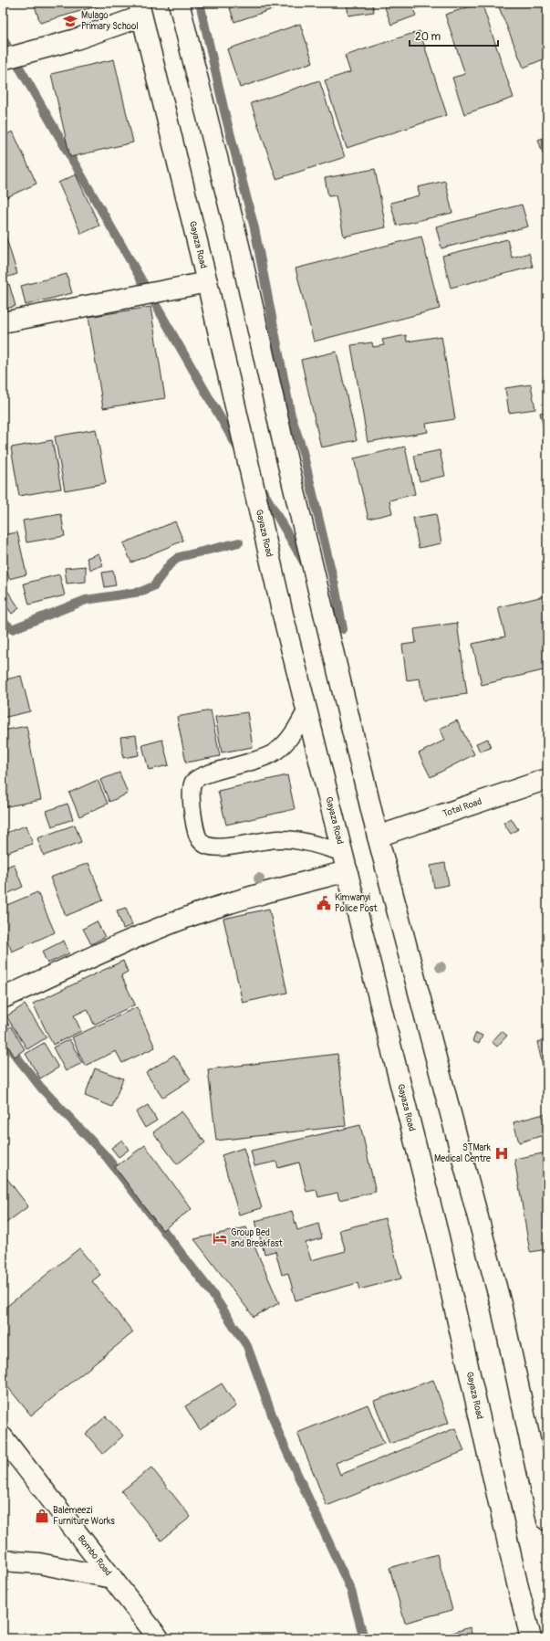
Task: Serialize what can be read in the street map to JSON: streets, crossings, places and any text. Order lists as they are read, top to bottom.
{
  "streets": {
    "main road": ["Gayaza Road", "Total Road", "Bombo Road"]
  },
  "places": {
    "school or university": ["Mulago Primary School"],
    "public building": ["Kimwanyi Police Post"],
    "hospital": ["STMark Medical Centre"],
    "hotel": ["Group Bed and Breakfast"],
    "shop": ["Balemeezi Furniture Works"]
  },
  "scale_bar": "20 m"
}
